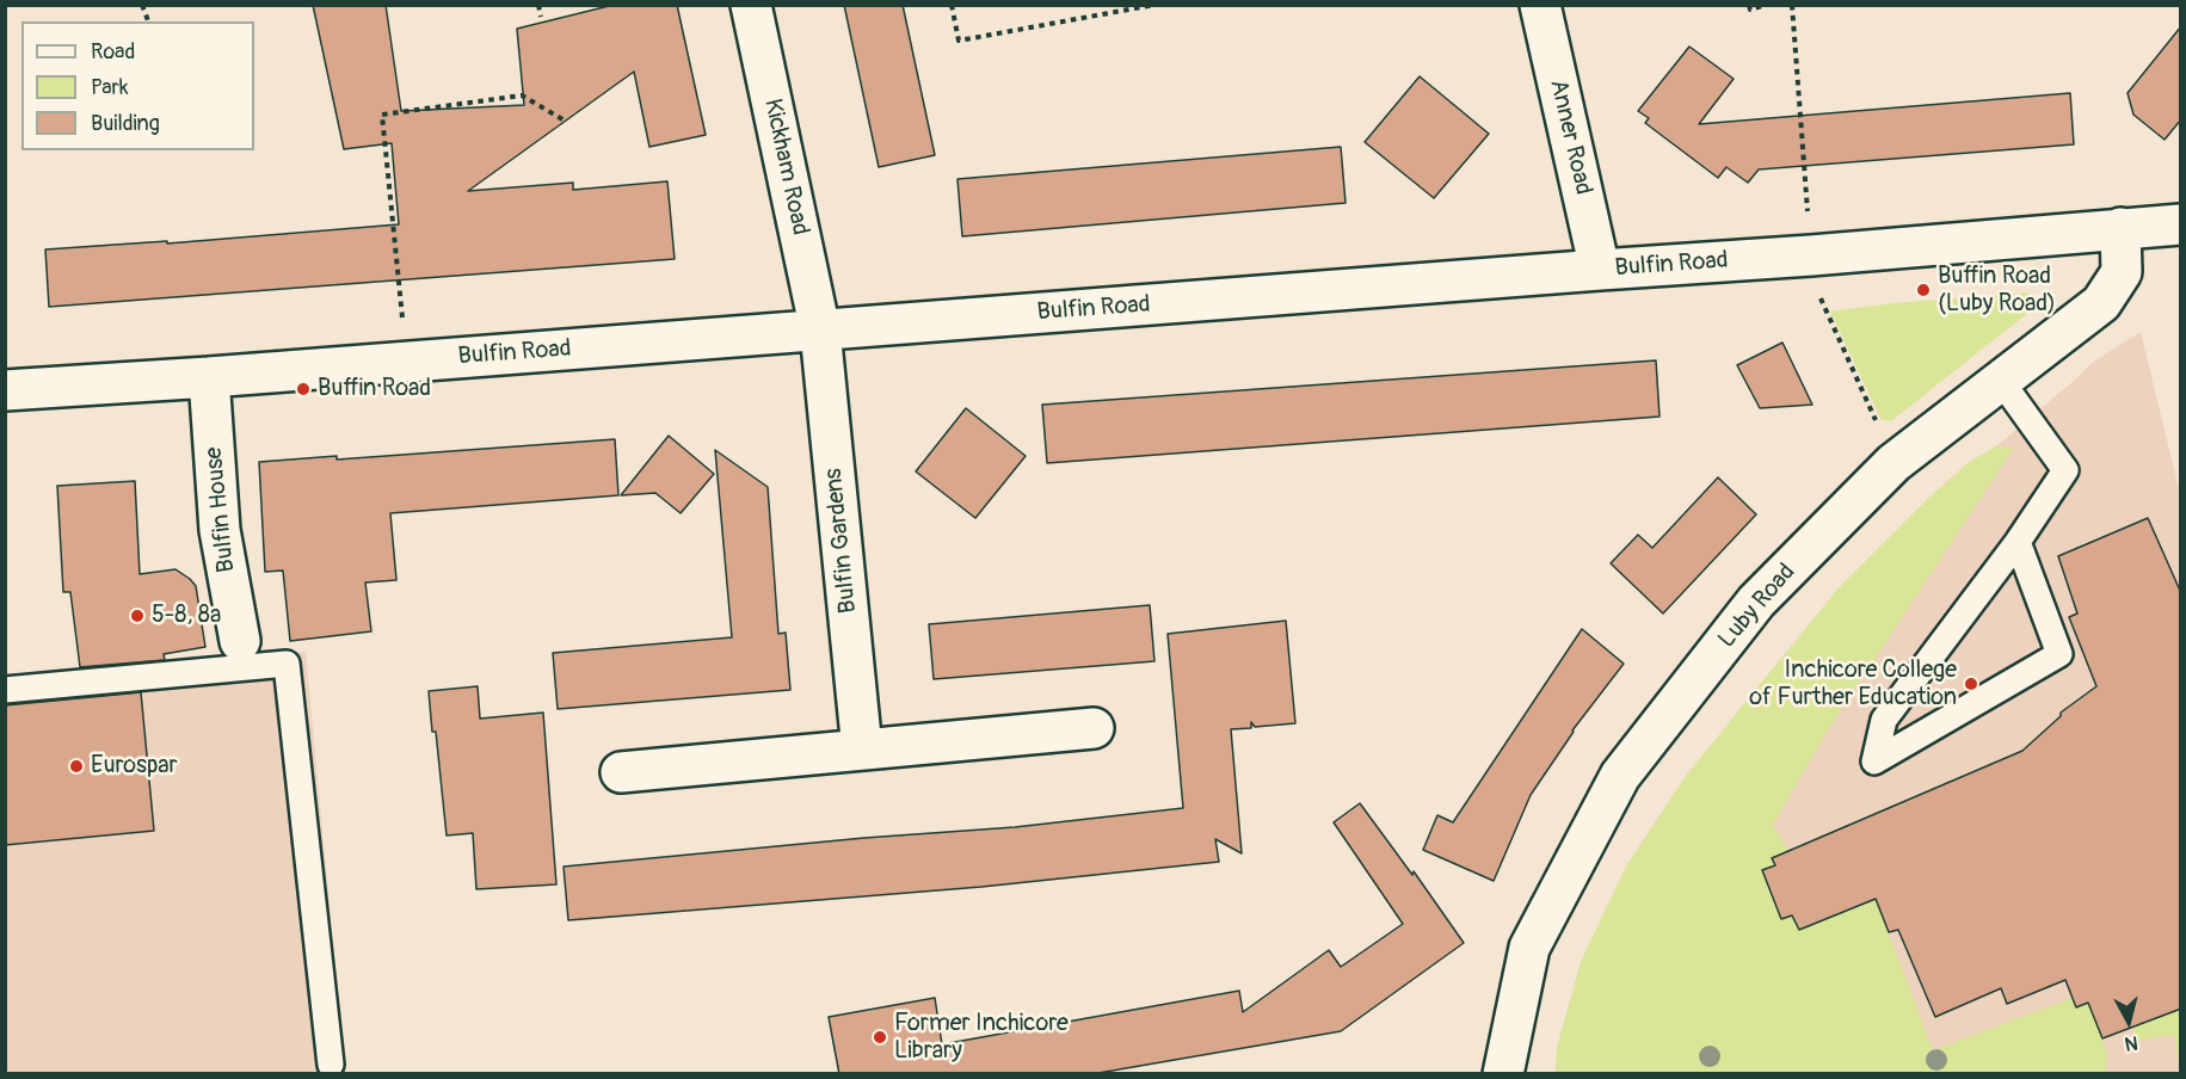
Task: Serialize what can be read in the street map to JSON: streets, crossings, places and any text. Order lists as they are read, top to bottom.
{
  "streets": {
    "street": [
      "Anner Road",
      "Kickham Road",
      "Bulfin Road",
      "Bulfin House",
      "Bulfin Gardens",
      "Luby Road"
    ]
  },
  "crossings": [
    ["Anner Road", "Bulfin Road"],
    ["Kickham Road", "Bulfin Road"],
    ["Kickham Road", "Bulfin Gardens"],
    ["Bulfin Road", "Bulfin House"],
    ["Bulfin Road", "Bulfin Gardens"],
    ["Bulfin Road", "Luby Road"]
  ],
  "places": [
    "Buffin Road (Luby Road)",
    "Buffin Road",
    "5-8, 8a",
    "Inchicore College of Further Education",
    "Eurospar",
    "Former Inchicore Library"
  ],
  "legend": ["Road", "Park", "Building"],
  "north": "bottom"
}
